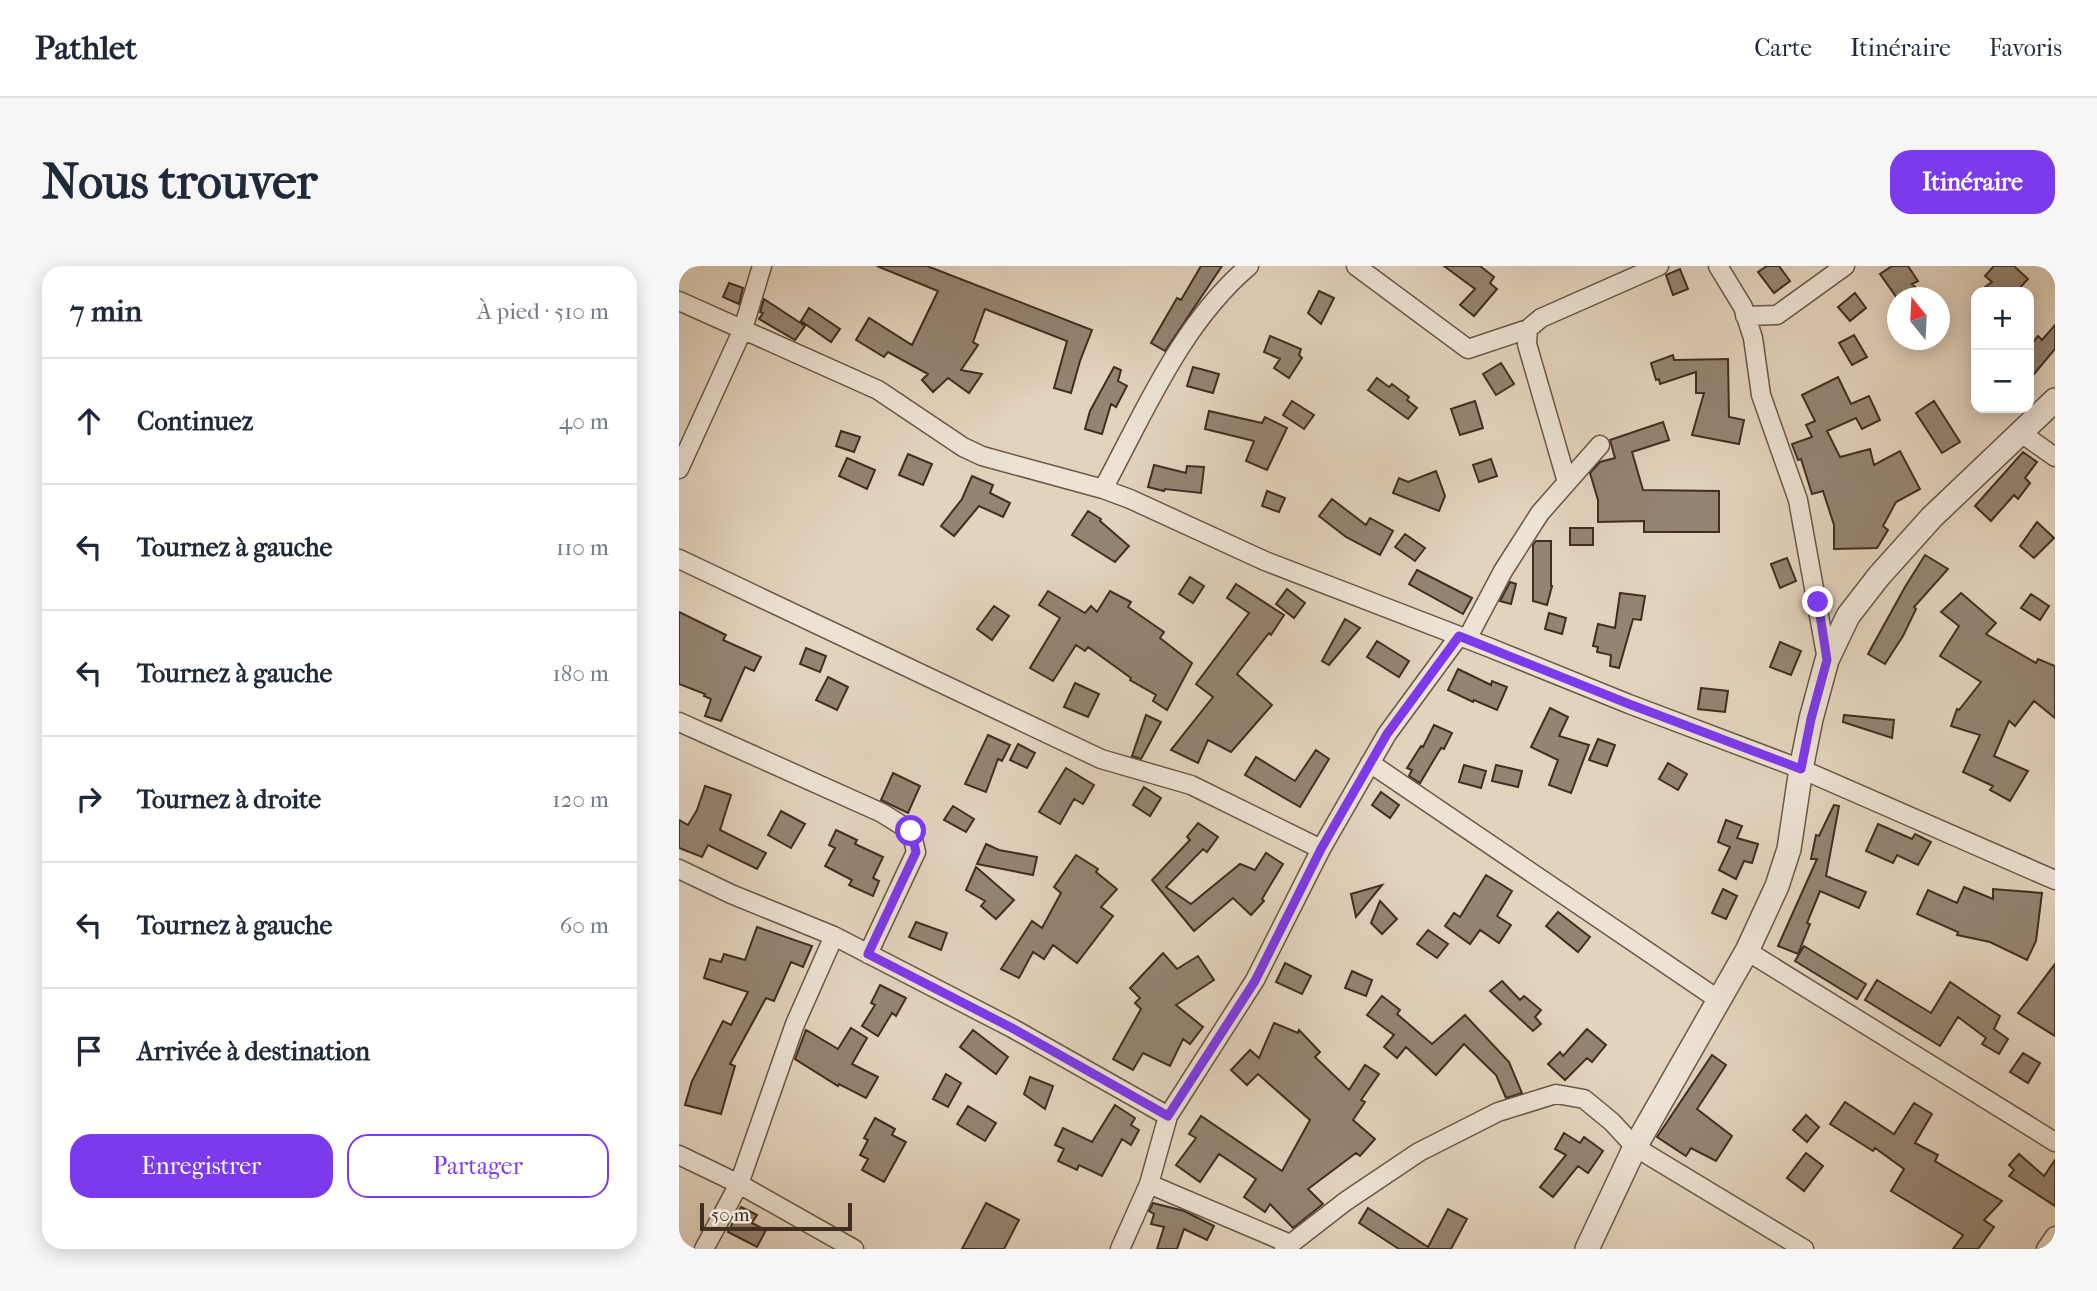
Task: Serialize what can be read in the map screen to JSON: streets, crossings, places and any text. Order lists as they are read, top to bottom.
{
  "scale_bar": "50 m",
  "north": "top",
  "page": {
    "header": "Pathlet",
    "nav": ["Carte", "Itinéraire", "Favoris"],
    "buttons": [
      "Itinéraire",
      ["Enregistrer", "Partager"]
    ],
    "title": "Nous trouver",
    "heading": ["7 min", "À pied · 510 m"],
    "map_buttons": ["+", "−"],
    "list": [
      ["Continuez", "40 m"],
      ["Tournez à gauche", "110 m"],
      ["Tournez à gauche", "180 m"],
      ["Tournez à droite", "120 m"],
      ["Tournez à gauche", "60 m"],
      "Arrivée à destination"
    ],
    "scale": "50 m"
  }
}
